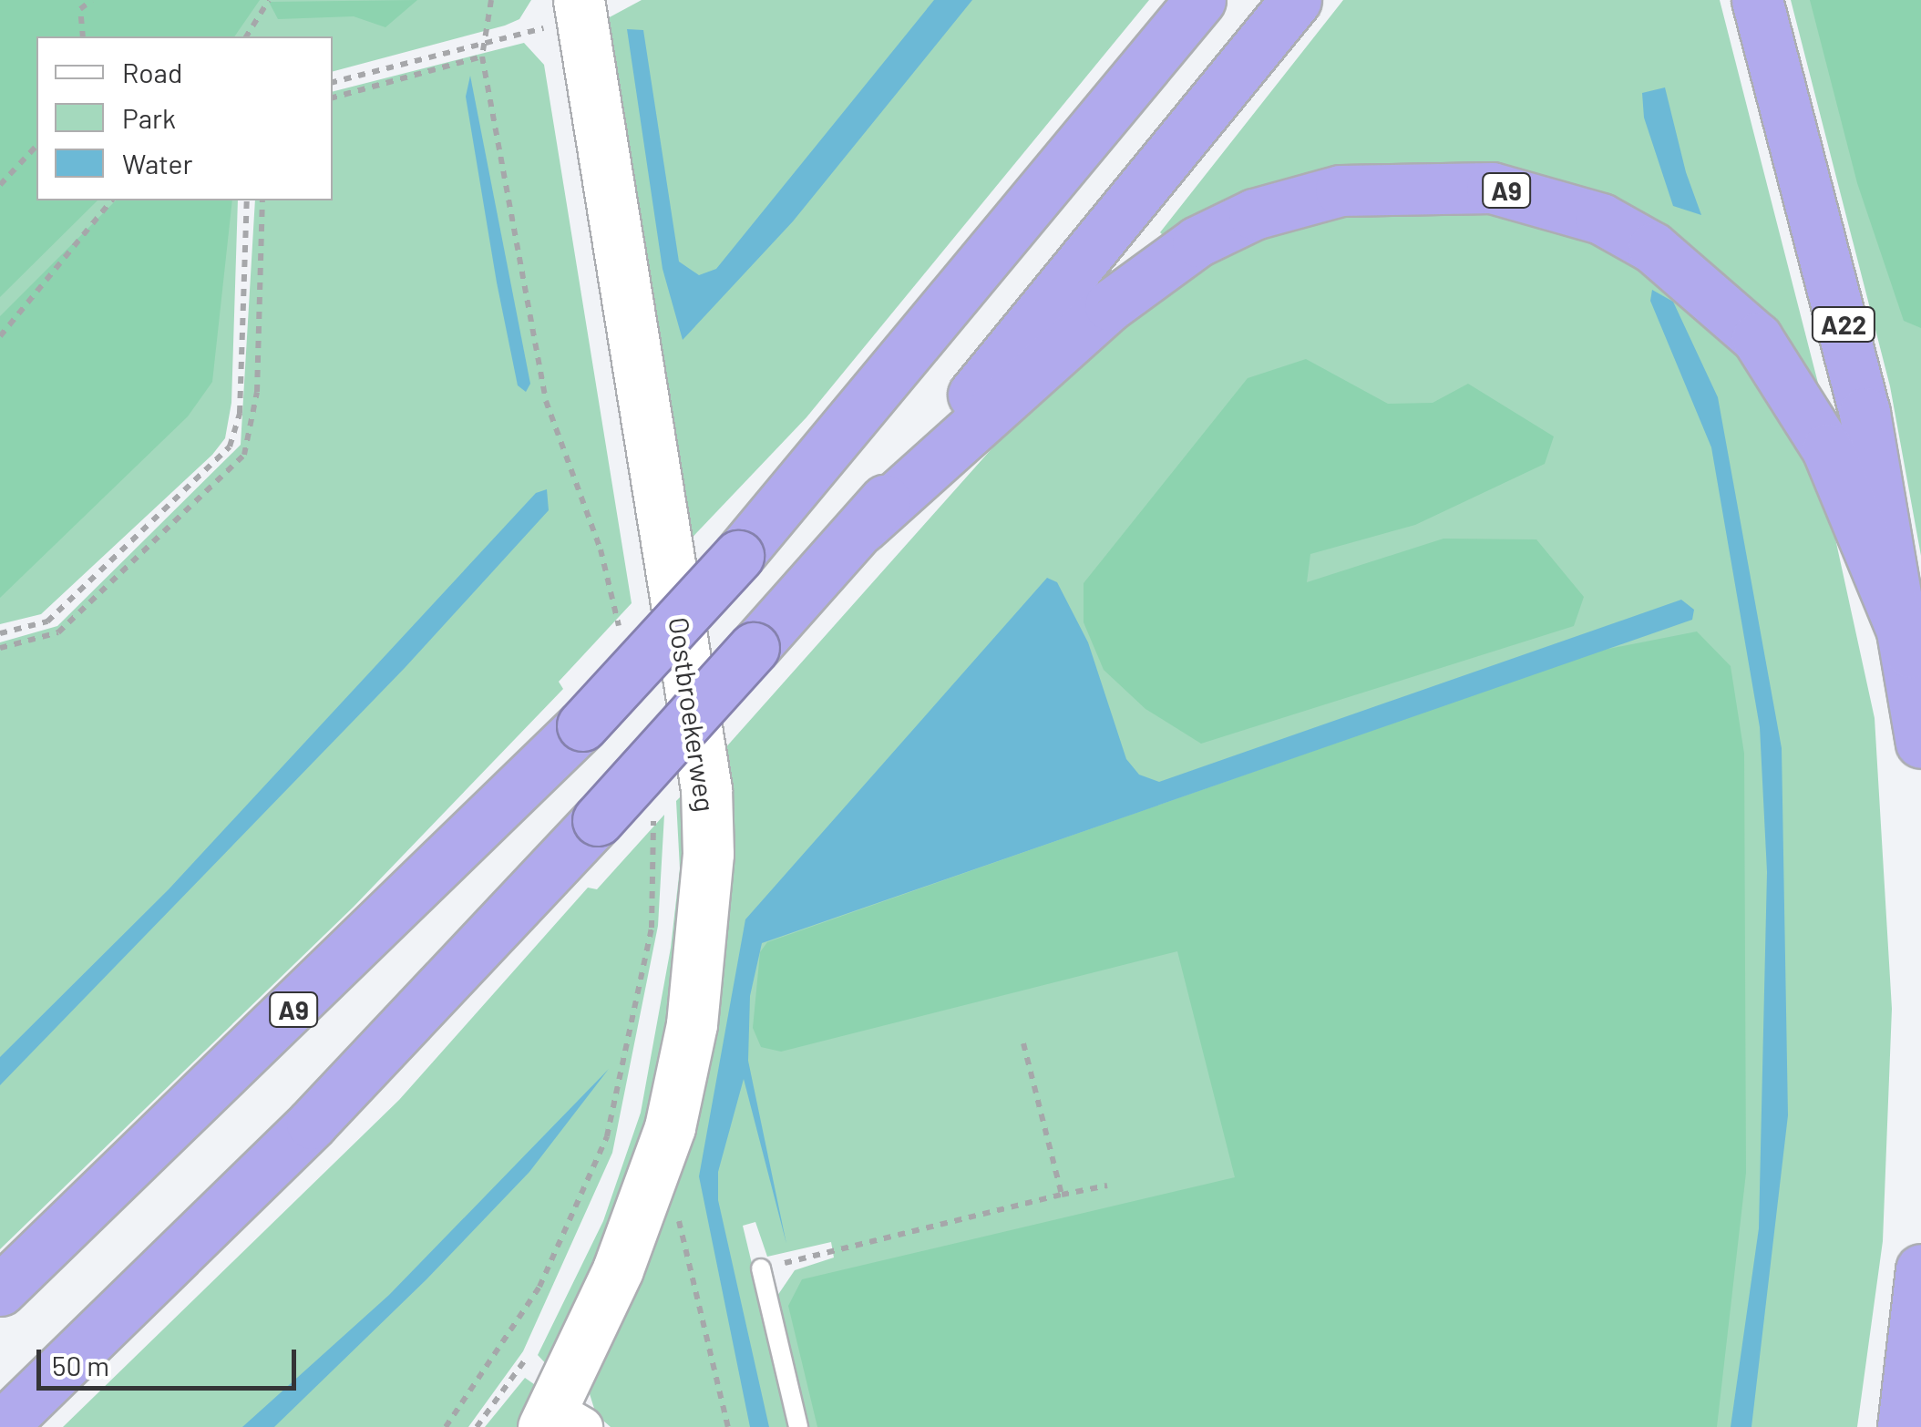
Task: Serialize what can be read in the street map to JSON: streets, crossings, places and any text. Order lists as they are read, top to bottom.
{
  "streets": {
    "highway": ["A9", "A22"],
    "street": ["Oostbroekerweg"]
  },
  "crossings": [
    ["A9", "A22"]
  ],
  "legend": ["Road", "Park", "Water"],
  "scale_bar": "50 m"
}
